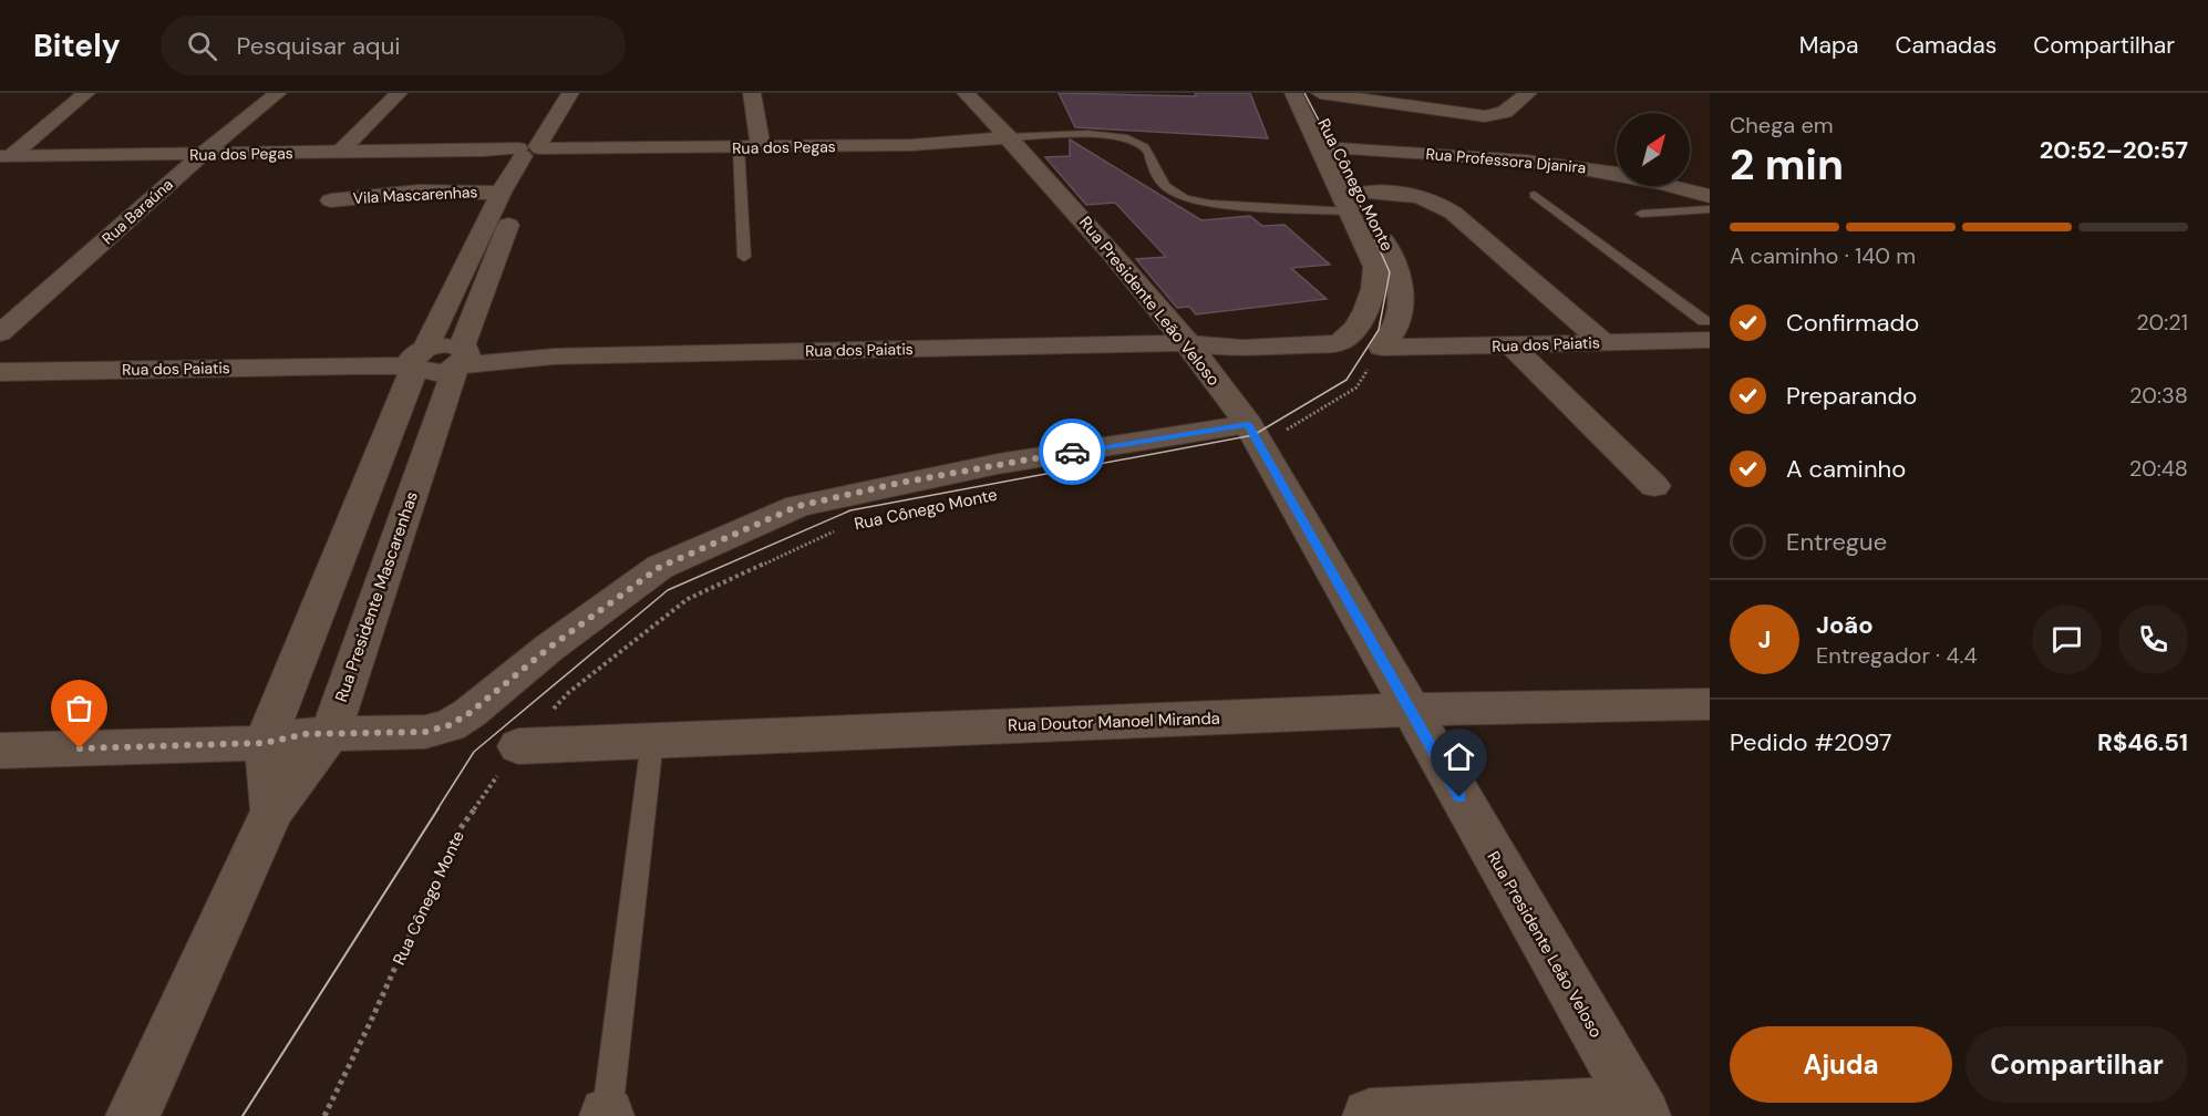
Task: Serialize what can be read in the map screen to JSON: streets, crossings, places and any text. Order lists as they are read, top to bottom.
{
  "streets": {
    "street": [
      "Rua dos Pegas",
      "Rua Professora Djanira",
      "Rua Cônego Monte",
      "Vila Mascarenhas",
      "Rua Baraúna",
      "Rua Presidente Leão Veloso",
      "Rua dos Paiatis",
      "Rua Presidente Mascarenhas",
      "Rua Doutor Manoel Miranda"
    ]
  },
  "crossings": [
    ["Rua dos Pegas", "Rua Baraúna"],
    ["Rua dos Pegas", "Rua Presidente Leão Veloso"],
    ["Rua dos Pegas", "Rua Presidente Mascarenhas"],
    ["Rua Professora Djanira", "Rua Cônego Monte"],
    ["Rua Cônego Monte", "Rua Presidente Leão Veloso"],
    ["Rua Cônego Monte", "Rua dos Paiatis"],
    ["Rua Cônego Monte", "Rua Presidente Mascarenhas"],
    ["Rua Cônego Monte", "Rua Doutor Manoel Miranda"],
    ["Vila Mascarenhas", "Rua Presidente Mascarenhas"],
    ["Rua Presidente Leão Veloso", "Rua dos Paiatis"],
    ["Rua Presidente Leão Veloso", "Rua Doutor Manoel Miranda"],
    ["Rua dos Paiatis", "Rua Presidente Mascarenhas"]
  ],
  "north": "top right",
  "page": {
    "header": "Bitely",
    "search": "Pesquisar aqui",
    "nav": ["Mapa", "Camadas", "Compartilhar"],
    "heading": ["2 min", "Chega em", "20:52–20:57"],
    "panel": [
      "João",
      "Entregador · 4.4",
      "Pedido #2097",
      "R$46.51"
    ],
    "bar": "A caminho · 140 m",
    "list": [
      ["Confirmado", "20:21"],
      ["Preparando", "20:38"],
      ["A caminho", "20:48"],
      "Entregue"
    ],
    "round": "J",
    "buttons": ["Ajuda", "Compartilhar"]
  }
}
